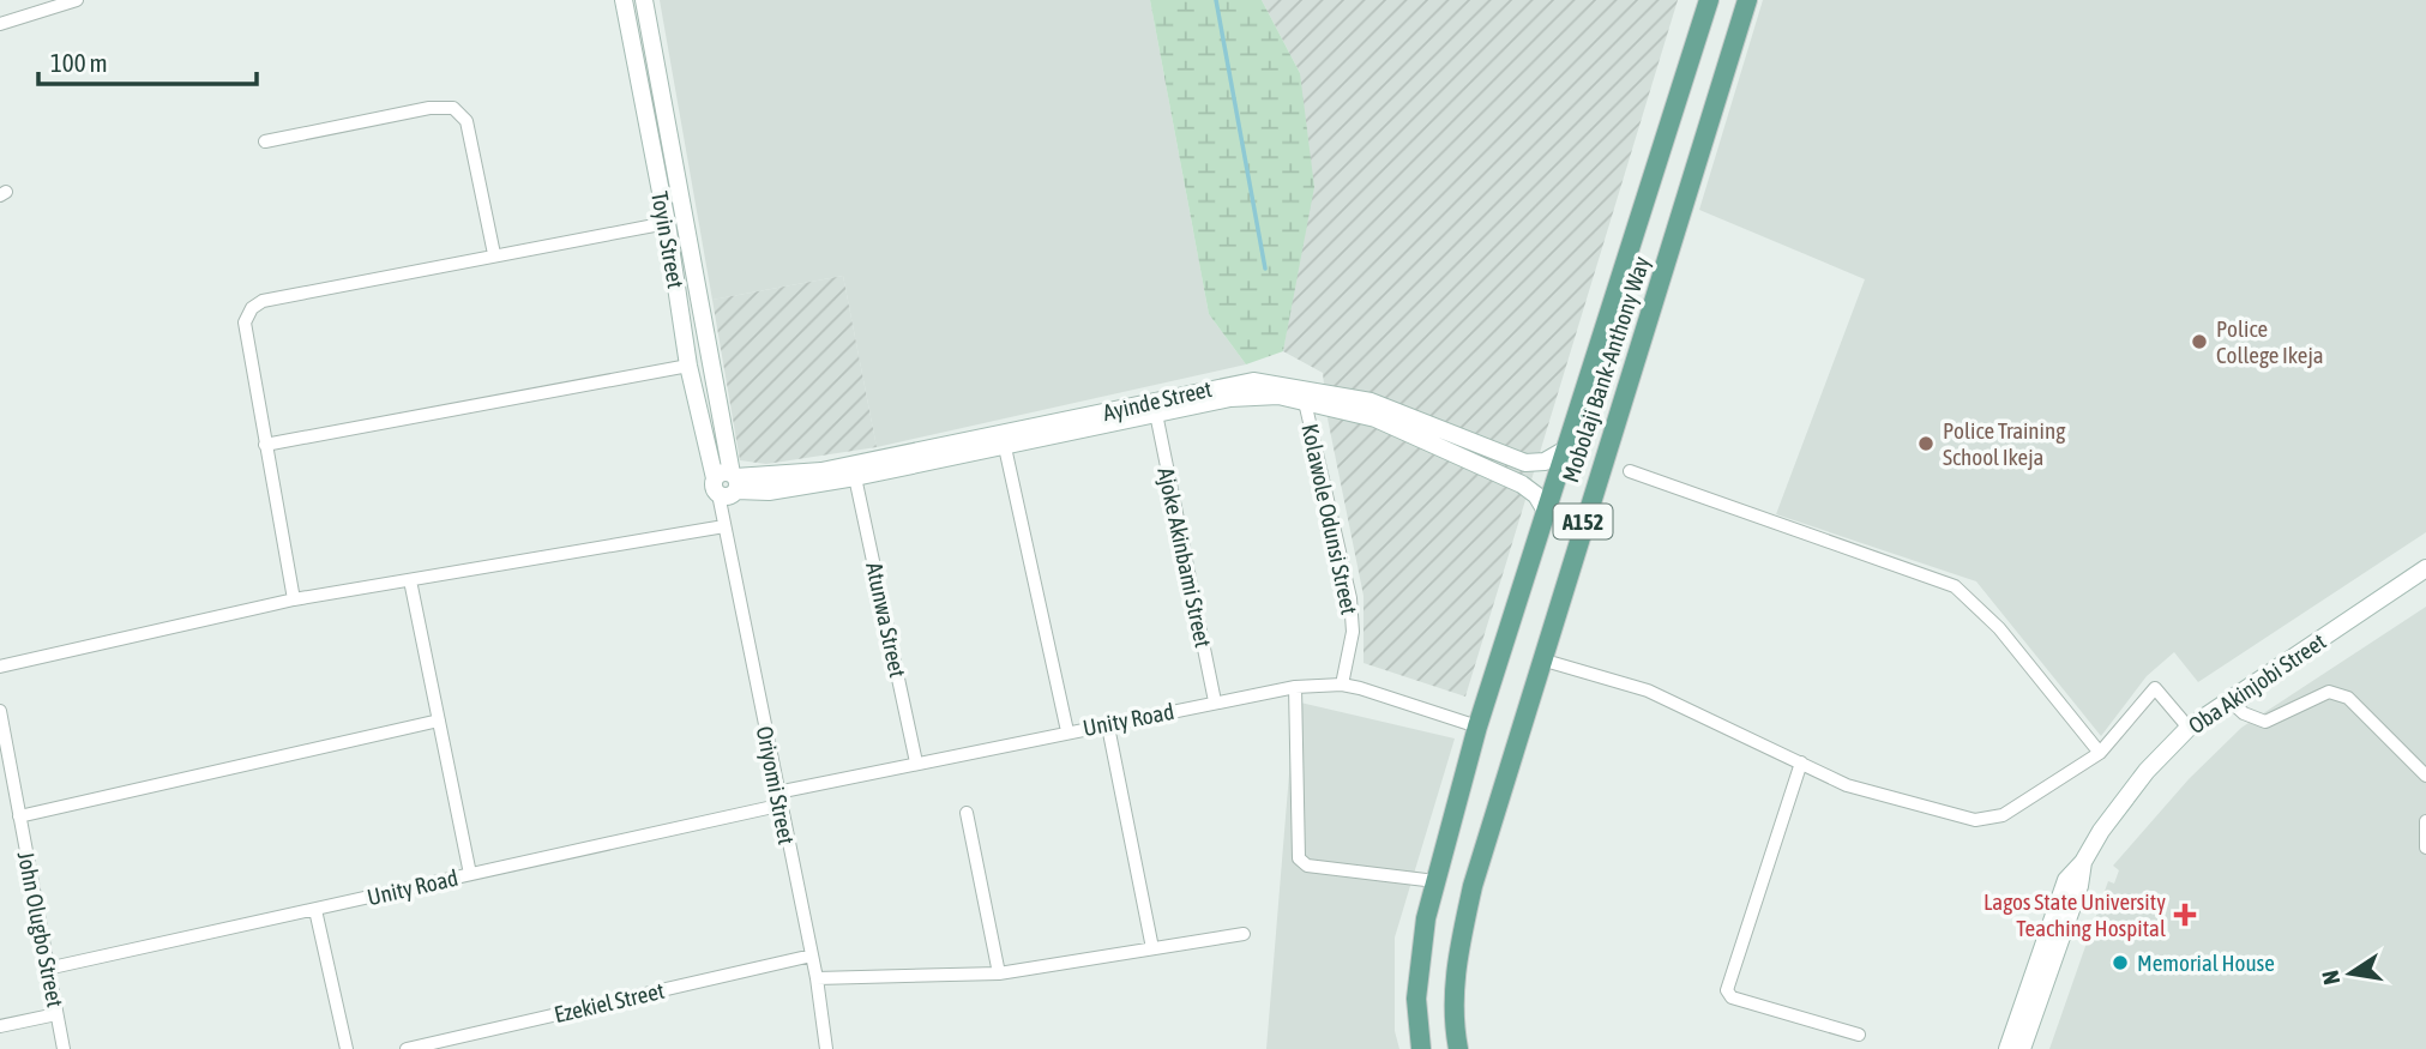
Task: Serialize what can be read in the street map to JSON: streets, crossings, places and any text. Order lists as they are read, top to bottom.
{
  "streets": {
    "main road": ["Mobolaji Bank-Anthony Way", "A152"],
    "street": [
      "Toyin Street",
      "Ayinde Street",
      "Kolawole Odunsi Street",
      "Ajoke Akinbami Street",
      "Atunwa Street",
      "Oba Akinjobi Street",
      "Unity Road",
      "Oriyomi Street",
      "John Olugbo Street",
      "Ezekiel Street"
    ]
  },
  "crossings": [
    ["Toyin Street", "Ayinde Street"],
    ["Toyin Street", "Oriyomi Street"],
    ["Mobolaji Bank-Anthony Way", "Ayinde Street"],
    ["Mobolaji Bank-Anthony Way", "Unity Road"],
    ["Ayinde Street", "Kolawole Odunsi Street"],
    ["Ayinde Street", "Ajoke Akinbami Street"],
    ["Ayinde Street", "Atunwa Street"],
    ["Kolawole Odunsi Street", "Unity Road"],
    ["Ajoke Akinbami Street", "Unity Road"],
    ["Atunwa Street", "Unity Road"],
    ["Unity Road", "Oriyomi Street"],
    ["Unity Road", "John Olugbo Street"],
    ["Oriyomi Street", "Ezekiel Street"]
  ],
  "places": {
    "other": ["Police College Ikeja", "Police Training School Ikeja", "Memorial House"],
    "health": ["Lagos State University Teaching Hospital"]
  },
  "scale_bar": "100 m",
  "north": "left"
}
